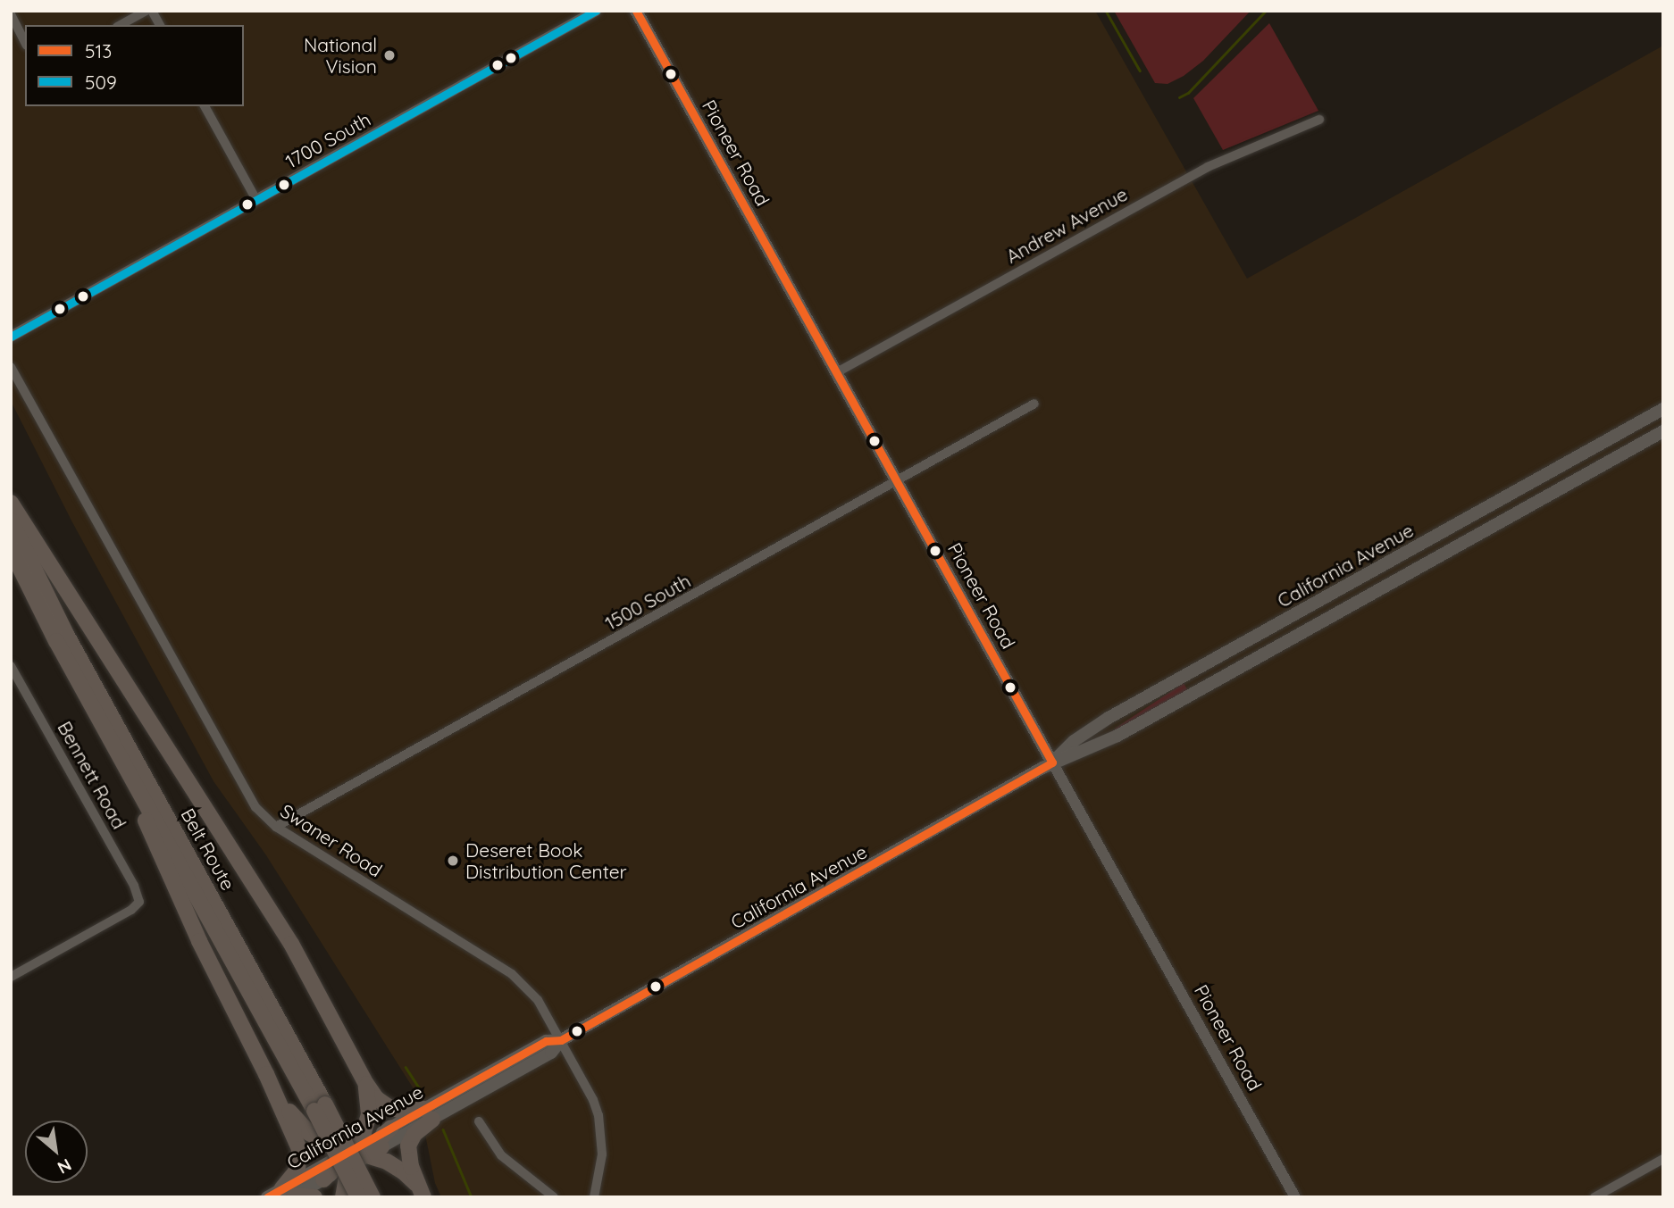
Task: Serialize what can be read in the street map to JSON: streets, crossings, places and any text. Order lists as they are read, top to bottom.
{
  "streets": {
    "highway": ["Belt Route"],
    "main road": ["Pioneer Road", "California Avenue"],
    "street": [
      "1700 South",
      "Andrew Avenue",
      "1500 South",
      "Bennett Road",
      "Swaner Road"
    ]
  },
  "crossings": [
    ["Pioneer Road", "Andrew Avenue"],
    ["Pioneer Road", "California Avenue"],
    ["Pioneer Road", "1500 South"],
    ["California Avenue", "Swaner Road"],
    ["1500 South", "Swaner Road"]
  ],
  "places": ["National Vision", "Deseret Book Distribution Center"],
  "lines": ["transit line 513", "transit line 509"],
  "legend": ["513", "509"],
  "north": "bottom right"
}
